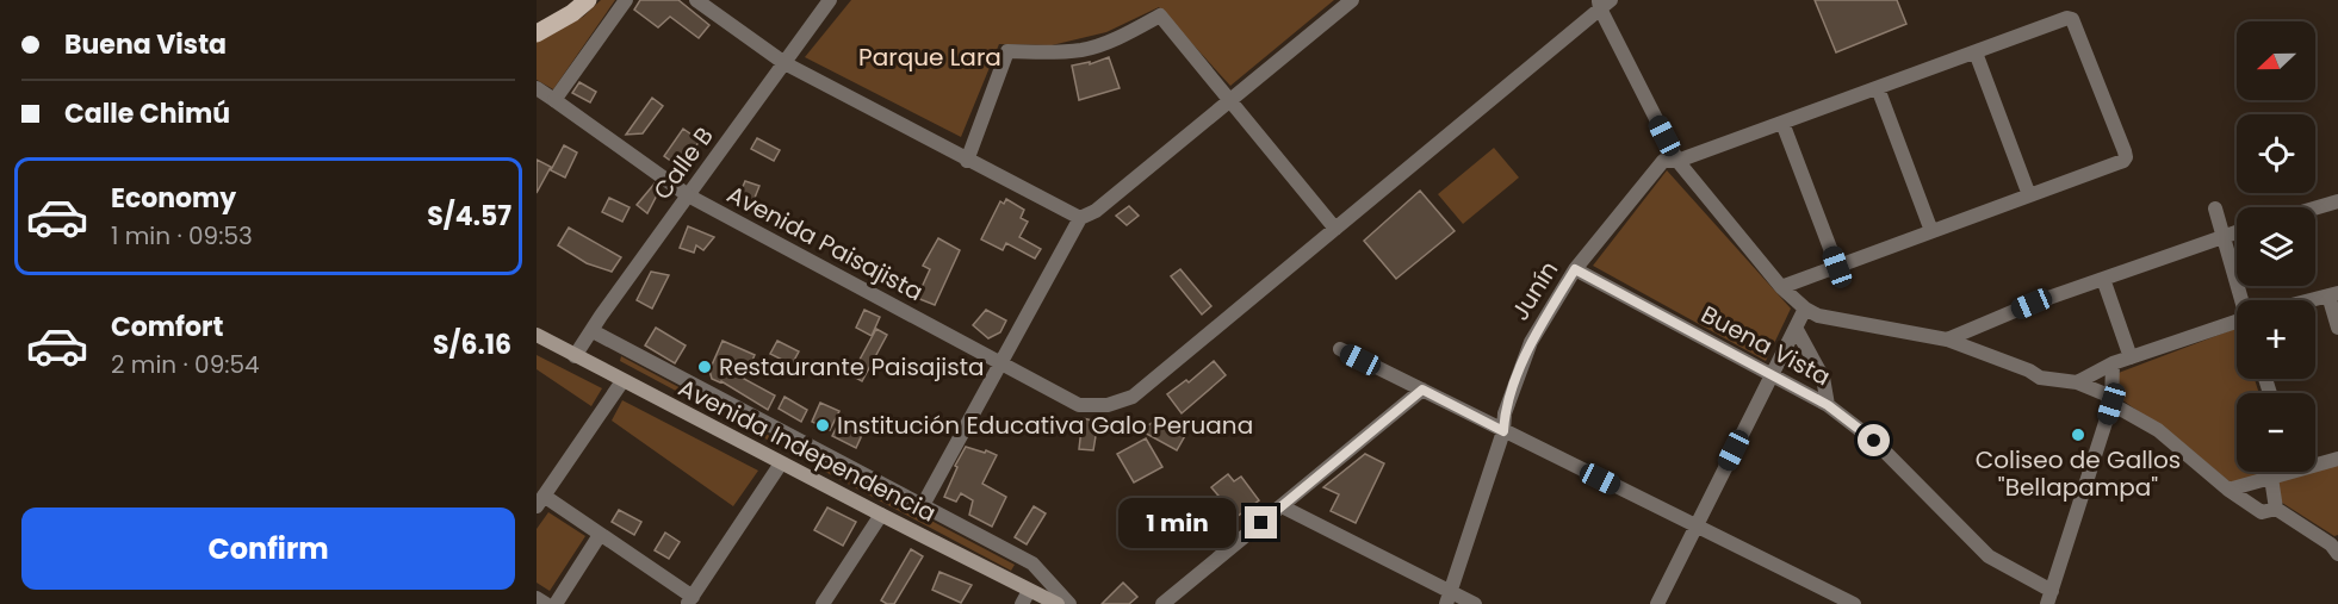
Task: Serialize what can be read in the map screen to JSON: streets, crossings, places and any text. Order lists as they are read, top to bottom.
{
  "streets": {
    "main road": ["Avenida Independencia"],
    "street": [
      "Calle B",
      "Avenida Paisajista",
      "Junín",
      "Buena Vista"
    ]
  },
  "crossings": [
    ["Calle B", "Avenida Paisajista"],
    ["Calle B", "Avenida Independencia"],
    ["Junín", "Buena Vista"]
  ],
  "parks": ["Parque Lara"],
  "places": ["Restaurante Paisajista", "Institución Educativa Galo Peruana", "Coliseo de Gallos \"Bellapampa\""],
  "north": "left",
  "page": {
    "banner": ["Buena Vista", "Calle Chimú"],
    "map_buttons": ["+", "−"],
    "list": [
      {
        "name": "Economy",
        "note": "1 min · 09:53",
        "value": "S/4.57"
      },
      {
        "name": "Comfort",
        "note": "2 min · 09:54",
        "value": "S/6.16"
      }
    ],
    "buttons": "Confirm",
    "bubble": "1 min"
  }
}
